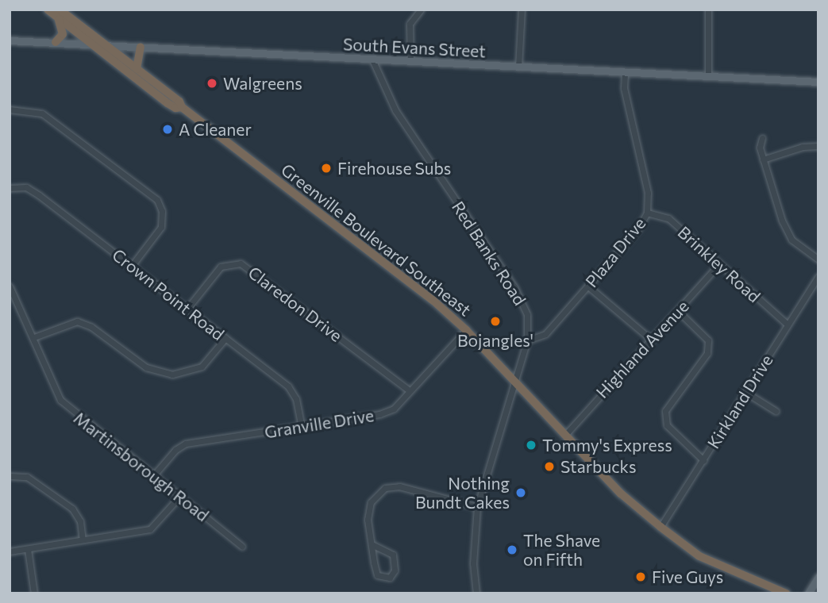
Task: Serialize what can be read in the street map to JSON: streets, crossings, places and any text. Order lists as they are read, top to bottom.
{
  "streets": {
    "highway": ["Greenville Boulevard Southeast"],
    "main road": ["South Evans Street"],
    "street": [
      "Plaza Drive",
      "Red Banks Road",
      "Brinkley Road",
      "Crown Point Road",
      "Claredon Drive",
      "Highland Avenue",
      "Kirkland Drive",
      "Granville Drive",
      "Martinsborough Road"
    ]
  },
  "crossings": [
    ["South Evans Street", "Greenville Boulevard Southeast"],
    ["South Evans Street", "Plaza Drive"],
    ["South Evans Street", "Red Banks Road"],
    ["Greenville Boulevard Southeast", "Red Banks Road"],
    ["Greenville Boulevard Southeast", "Highland Avenue"],
    ["Greenville Boulevard Southeast", "Kirkland Drive"],
    ["Greenville Boulevard Southeast", "Granville Drive"],
    ["Plaza Drive", "Red Banks Road"],
    ["Plaza Drive", "Brinkley Road"],
    ["Brinkley Road", "Highland Avenue"],
    ["Brinkley Road", "Kirkland Drive"],
    ["Crown Point Road", "Claredon Drive"],
    ["Crown Point Road", "Granville Drive"],
    ["Claredon Drive", "Granville Drive"],
    ["Granville Drive", "Martinsborough Road"]
  ],
  "places": [
    "Walgreens",
    "A Cleaner",
    "Firehouse Subs",
    "Bojangles'",
    "Tommy's Express",
    "Starbucks",
    "Nothing Bundt Cakes",
    "The Shave on Fifth",
    "Five Guys"
  ]
}
